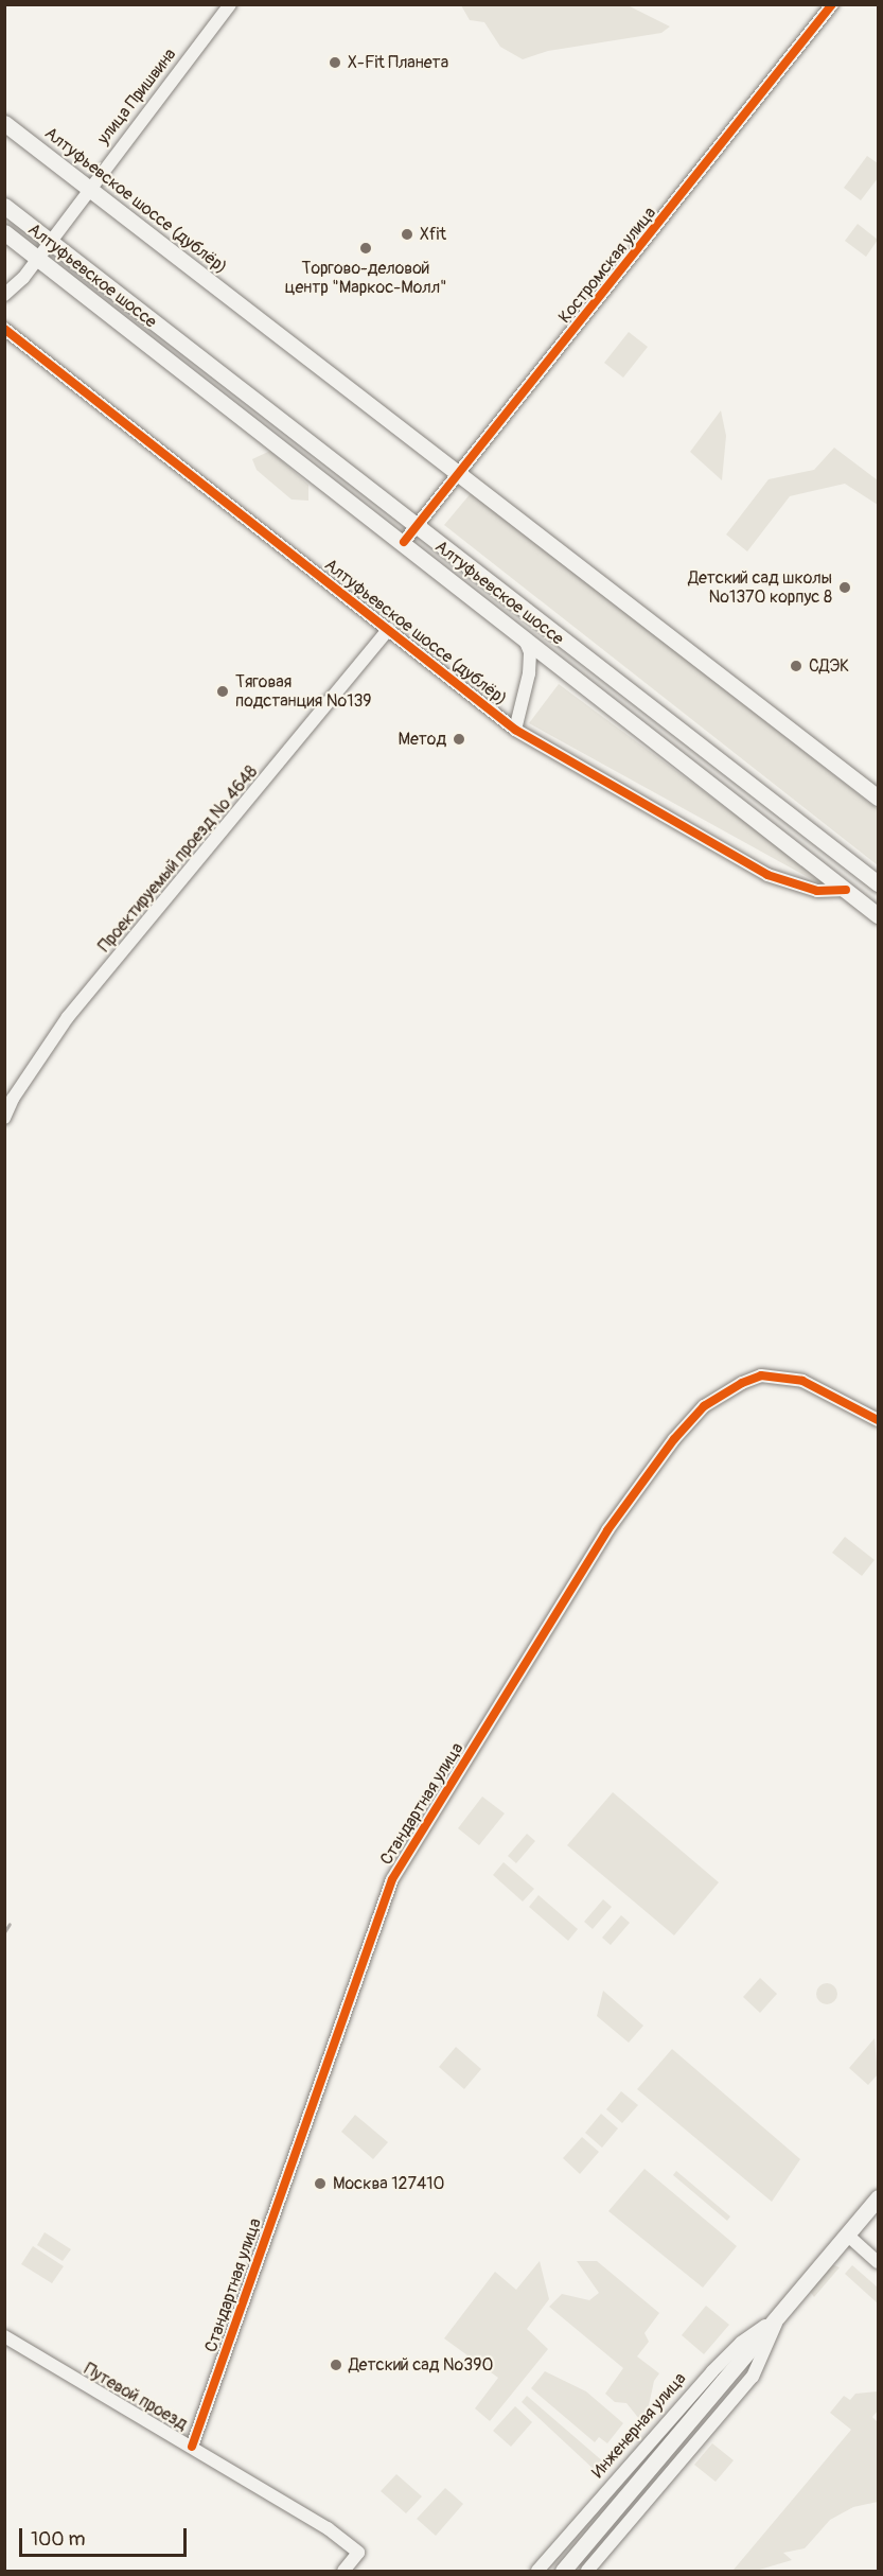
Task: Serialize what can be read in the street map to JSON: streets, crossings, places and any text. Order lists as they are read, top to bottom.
{
  "streets": {
    "main road": ["Алтуфьевское шоссе (дублёр)", "Алтуфьевское шоссе", "Инженерная улица"],
    "street": [
      "улица Пришвина",
      "Костромская улица",
      "Проектируемый проезд № 4648",
      "Стандартная улица",
      "Путевой проезд"
    ]
  },
  "crossings": [
    ["улица Пришвина", "Алтуфьевское шоссе (дублёр)"],
    ["улица Пришвина", "Алтуфьевское шоссе"],
    ["Алтуфьевское шоссе (дублёр)", "Костромская улица"],
    ["Алтуфьевское шоссе (дублёр)", "Алтуфьевское шоссе"],
    ["Алтуфьевское шоссе (дублёр)", "Проектируемый проезд № 4648"],
    ["Костромская улица", "Алтуфьевское шоссе"],
    ["Стандартная улица", "Путевой проезд"]
  ],
  "places": [
    "X-Fit Планета",
    "Xfit",
    "Торгово-деловой центр \"Маркос-Молл\"",
    "Детский сад школы №1370 корпус 8",
    "СДЭК",
    "Тяговая подстанция №139",
    "Метод",
    "Москва 127410",
    "Детский сад №390"
  ],
  "scale_bar": "100 m"
}
